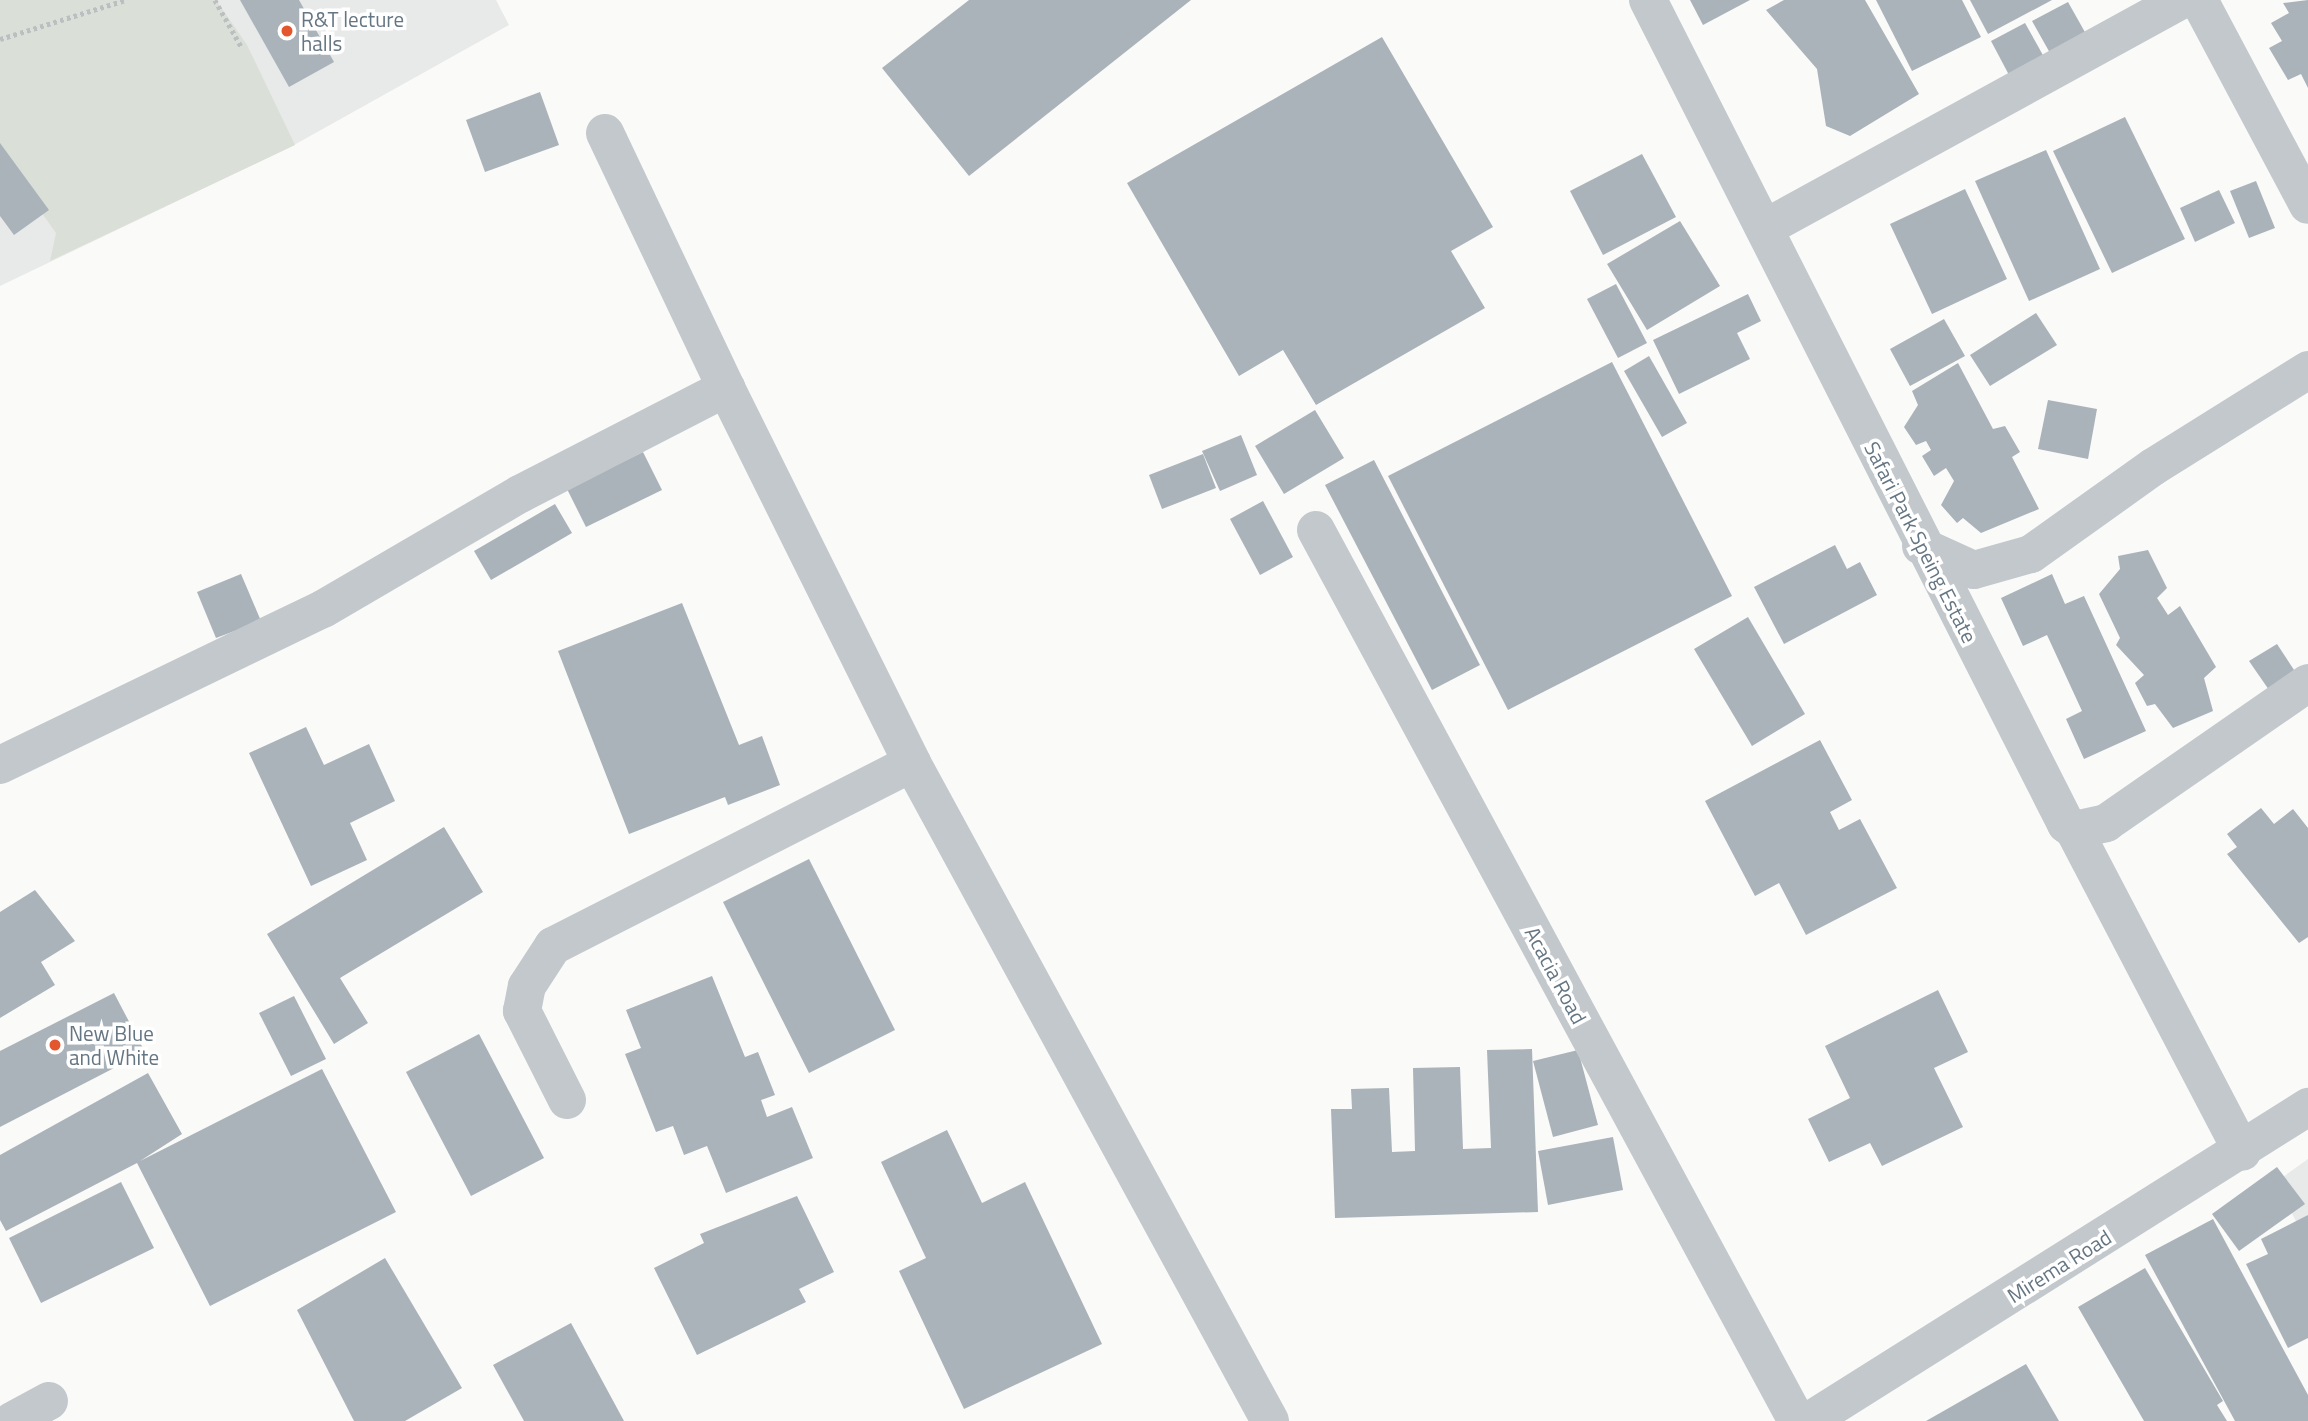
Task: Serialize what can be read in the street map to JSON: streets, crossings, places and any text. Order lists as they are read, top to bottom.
{
  "streets": {
    "street": ["Safari Park Speing Estate", "Acacia Road", "Mirema Road"]
  },
  "crossings": [
    ["Safari Park Speing Estate", "Mirema Road"]
  ],
  "places": ["R&T lecture halls", "New Blue and White"]
}
